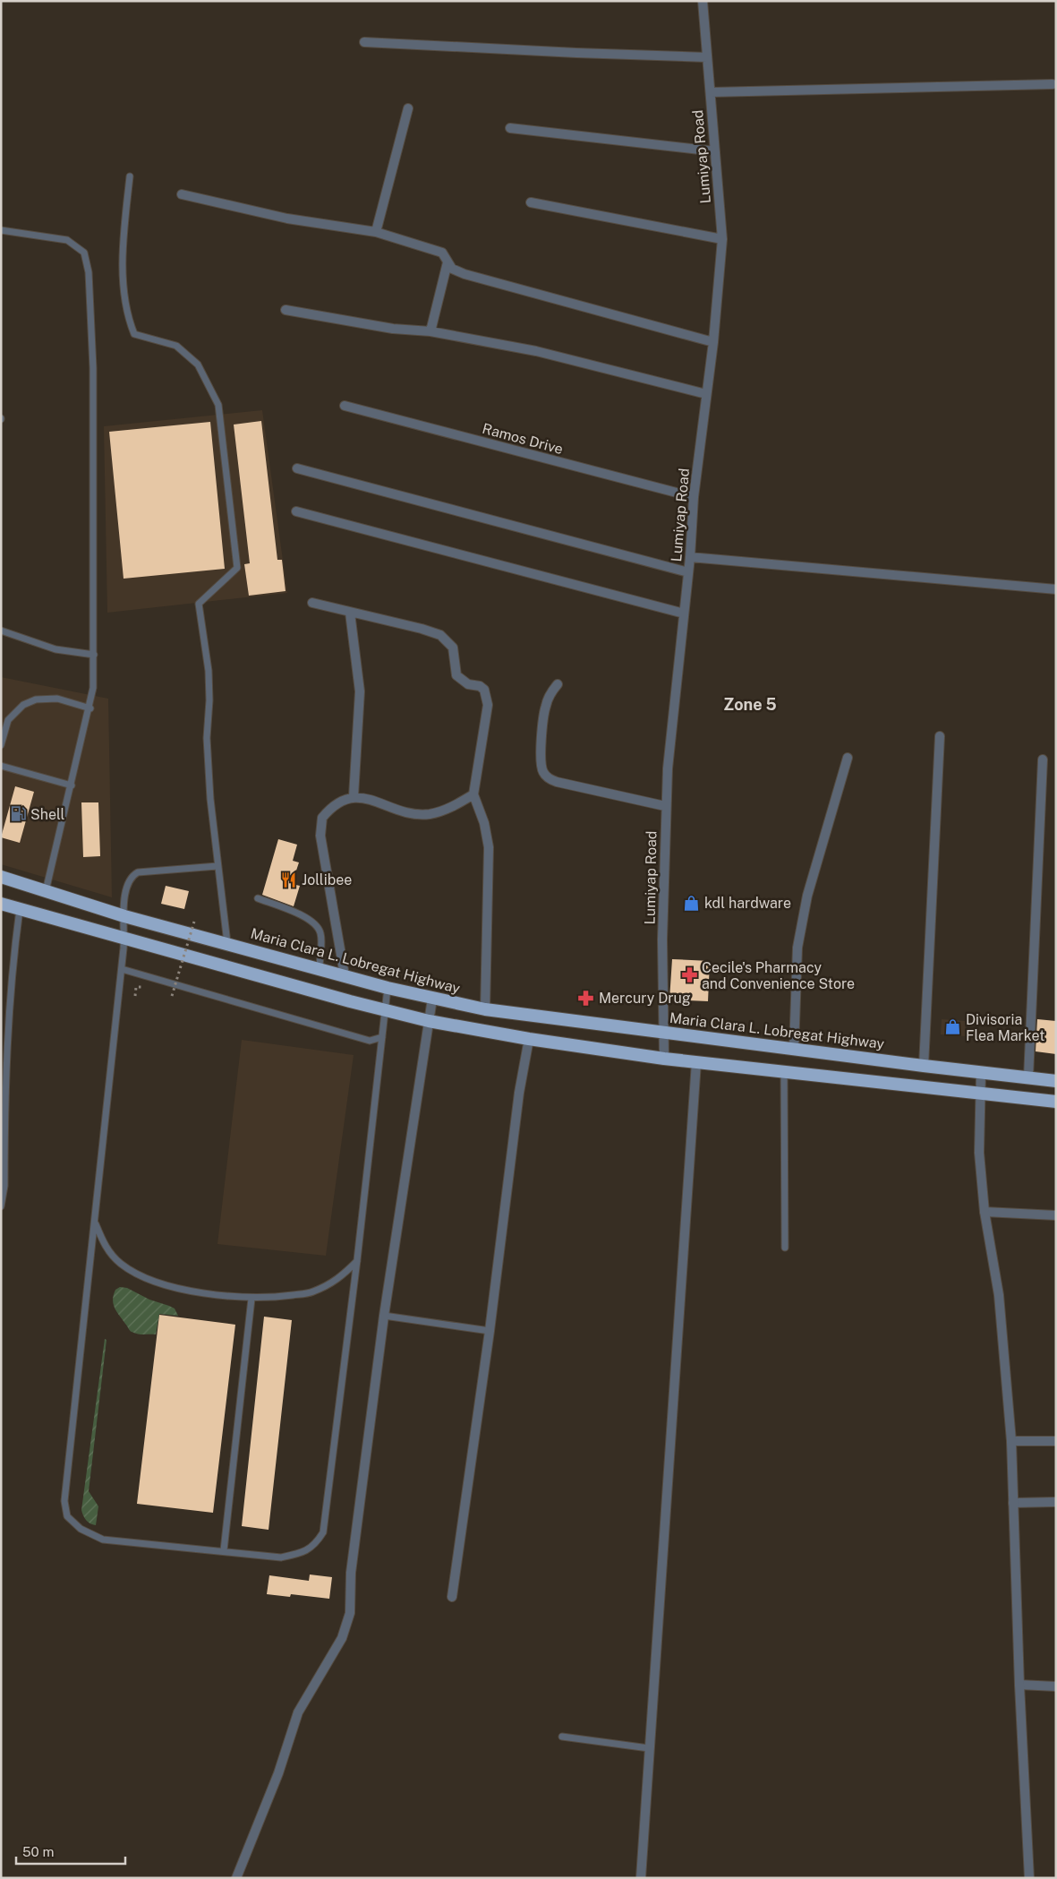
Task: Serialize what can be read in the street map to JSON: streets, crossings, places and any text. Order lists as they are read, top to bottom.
{
  "streets": {
    "highway": ["Maria Clara L. Lobregat Highway"],
    "street": ["Lumiyap Road", "Ramos Drive"]
  },
  "crossings": [
    ["Lumiyap Road", "Ramos Drive"],
    ["Lumiyap Road", "Maria Clara L. Lobregat Highway"]
  ],
  "districts": ["Zone 5"],
  "places": {
    "fuel station": ["Shell"],
    "restaurant": ["Jollibee"],
    "shop": ["kdl hardware", "Divisoria Flea Market"],
    "pharmacy": ["Cecile's Pharmacy and Convenience Store", "Mercury Drug"]
  },
  "scale_bar": "50 m"
}
